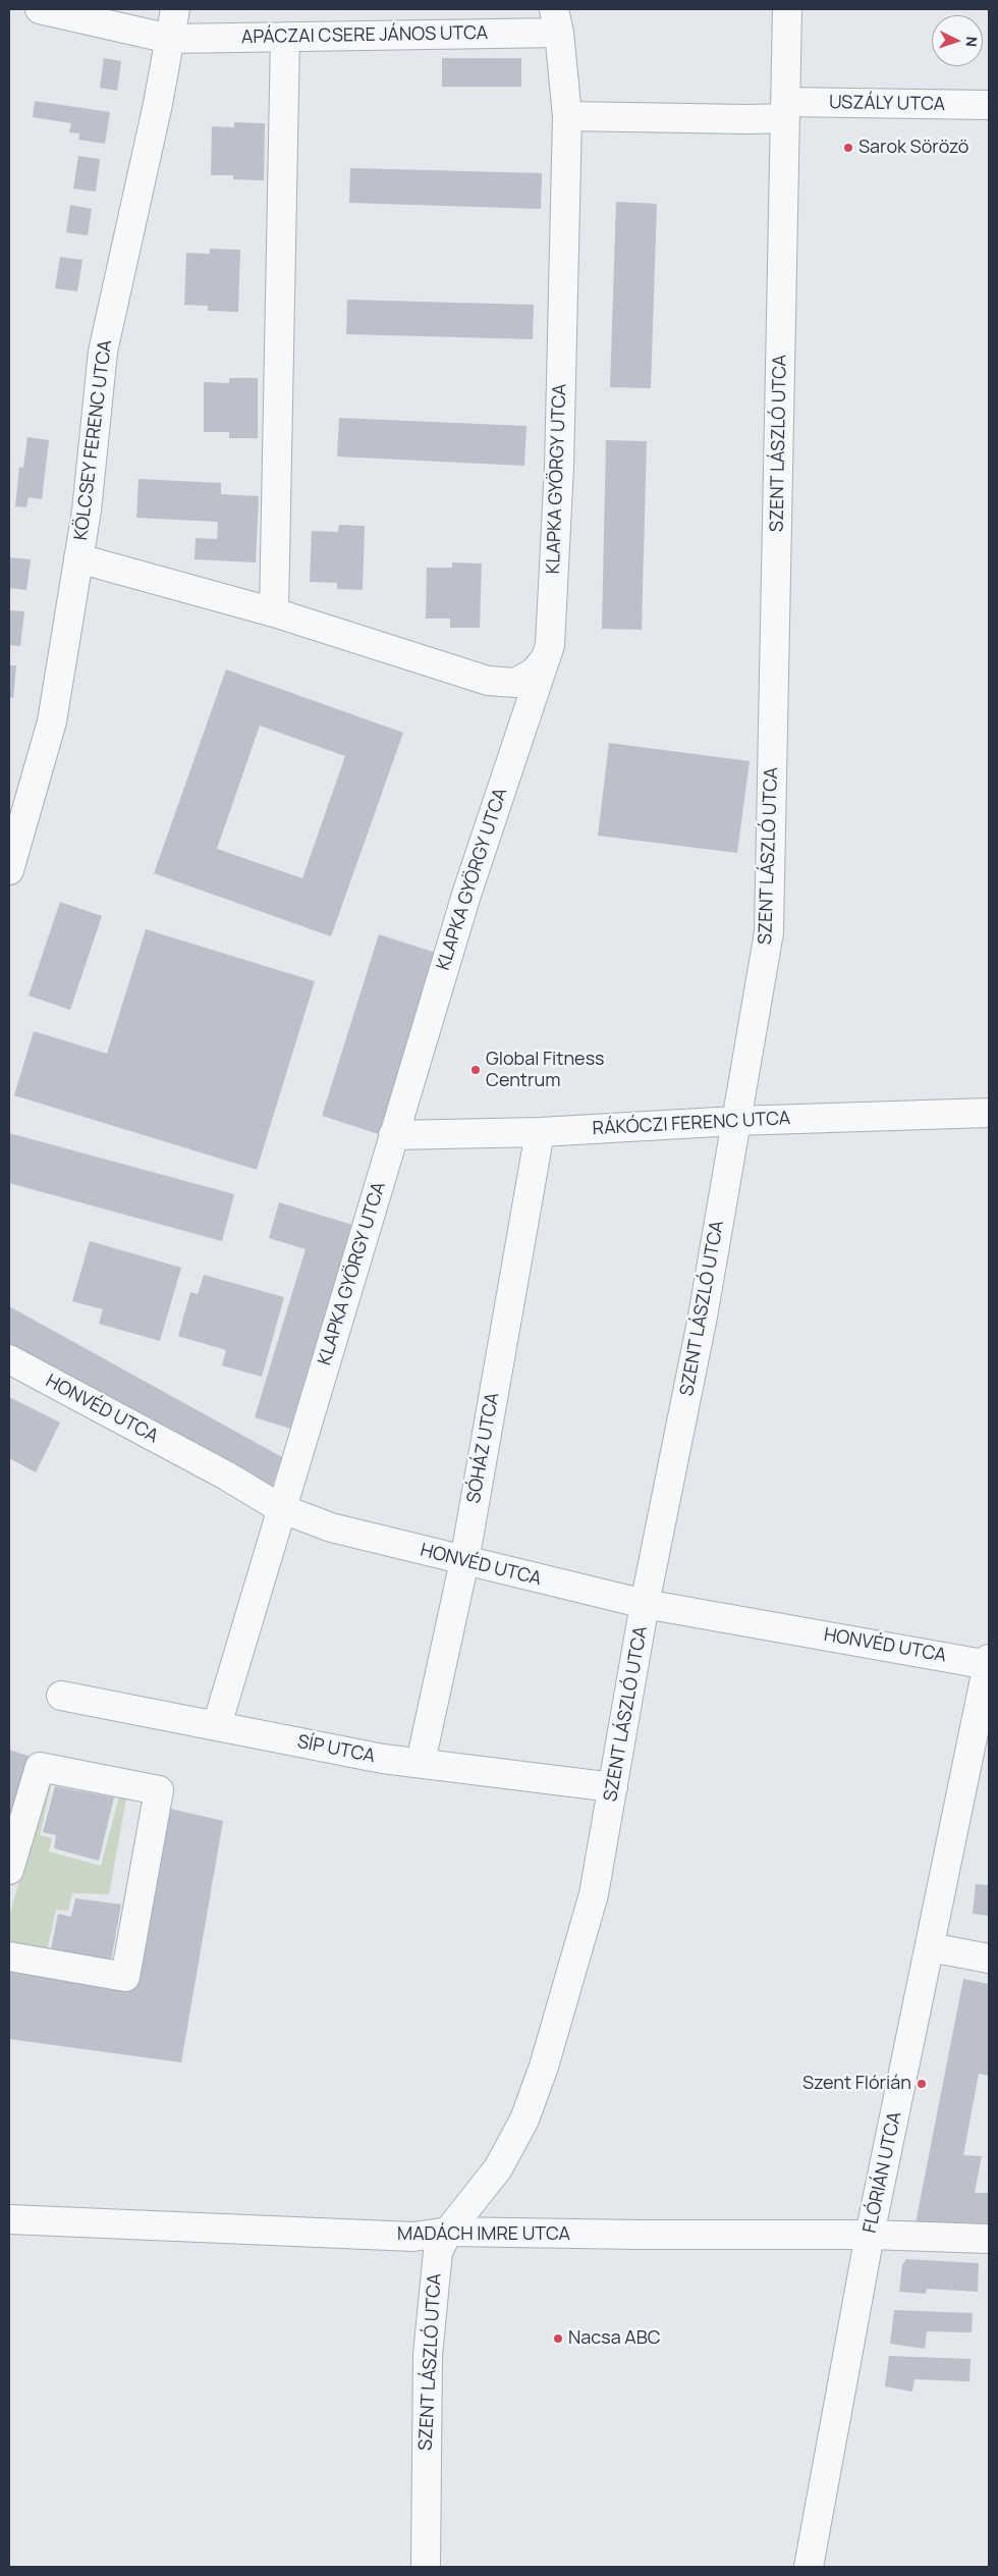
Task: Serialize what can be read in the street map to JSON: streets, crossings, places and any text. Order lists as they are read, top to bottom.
{
  "streets": {
    "street": [
      "APÁCZAI CSERE JÁNOS UTCA",
      "USZÁLY UTCA",
      "KÖLCSEY FERENC UTCA",
      "SZENT LÁSZLÓ UTCA",
      "KLAPKA GYÖRGY UTCA",
      "RÁKÓCZI FERENC UTCA",
      "HONVÉD UTCA",
      "SÓHÁZ UTCA",
      "SÍP UTCA",
      "FLÓRIÁN UTCA",
      "MADÁCH IMRE UTCA"
    ]
  },
  "crossings": [
    ["APÁCZAI CSERE JÁNOS UTCA", "KÖLCSEY FERENC UTCA"],
    ["APÁCZAI CSERE JÁNOS UTCA", "KLAPKA GYÖRGY UTCA"],
    ["USZÁLY UTCA", "SZENT LÁSZLÓ UTCA"],
    ["SZENT LÁSZLÓ UTCA", "RÁKÓCZI FERENC UTCA"],
    ["SZENT LÁSZLÓ UTCA", "HONVÉD UTCA"],
    ["SZENT LÁSZLÓ UTCA", "SÍP UTCA"],
    ["SZENT LÁSZLÓ UTCA", "MADÁCH IMRE UTCA"],
    ["KLAPKA GYÖRGY UTCA", "RÁKÓCZI FERENC UTCA"],
    ["KLAPKA GYÖRGY UTCA", "HONVÉD UTCA"],
    ["KLAPKA GYÖRGY UTCA", "SÍP UTCA"],
    ["RÁKÓCZI FERENC UTCA", "SÓHÁZ UTCA"],
    ["HONVÉD UTCA", "SÓHÁZ UTCA"],
    ["HONVÉD UTCA", "FLÓRIÁN UTCA"],
    ["SÓHÁZ UTCA", "SÍP UTCA"],
    ["FLÓRIÁN UTCA", "MADÁCH IMRE UTCA"]
  ],
  "places": [
    "Sarok Sörözö",
    "Global Fitness Centrum",
    "Szent Flórián",
    "Nacsa ABC"
  ],
  "north": "right"
}
